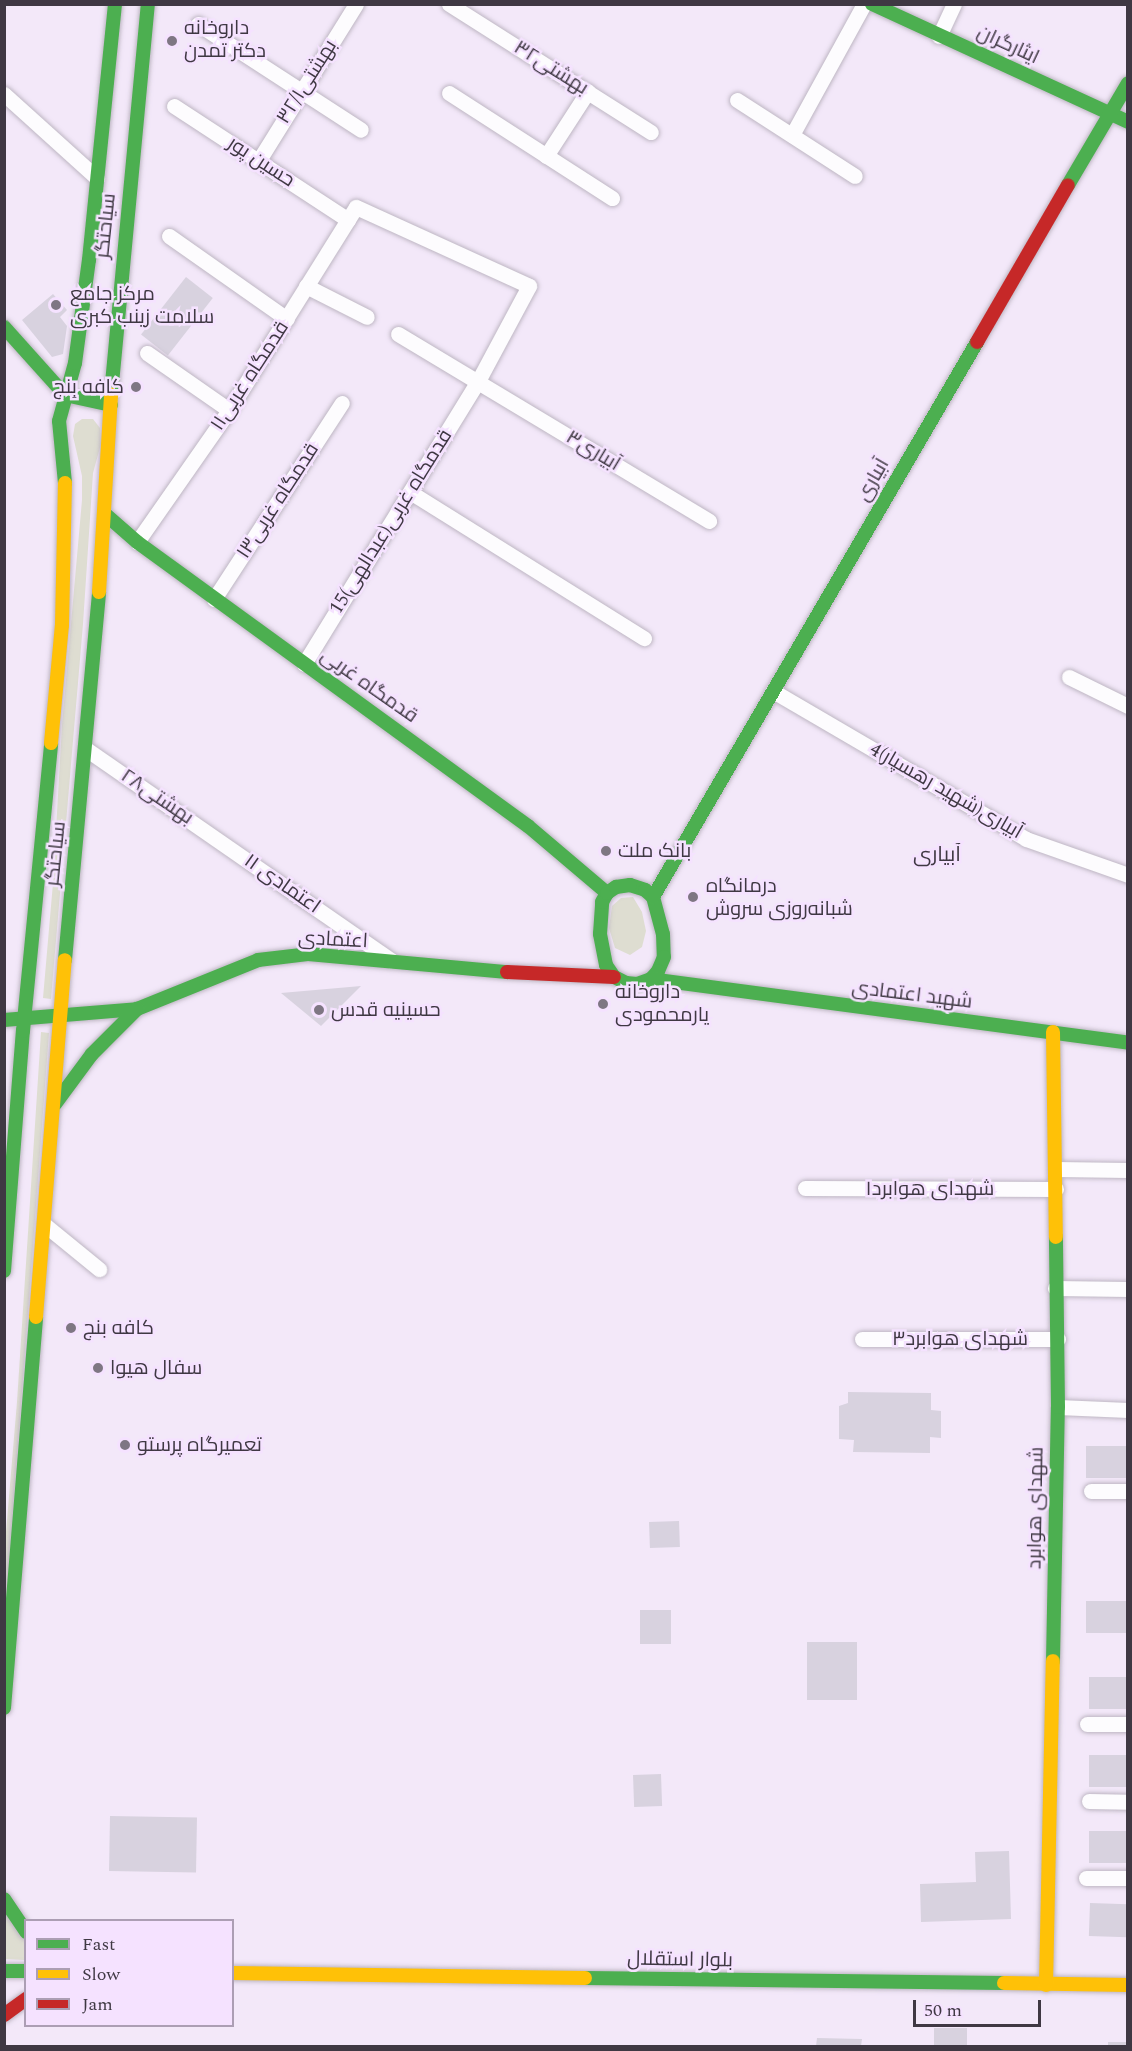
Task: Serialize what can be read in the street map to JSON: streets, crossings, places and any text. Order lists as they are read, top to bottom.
{
  "streets": {
    "street": [
      "ایثارگران",
      "بهشتی۳۲",
      "بهشتی۳۲/۱",
      "حسین پور",
      "سیاحتگر",
      "قدمگاه غربی۱۱",
      "آبیاری۳",
      "آبیاری",
      "قدمگاه غربی۱۳",
      "15قدمگاه غربی(عبدالهی)",
      "قدمگاه غربی",
      "4آبیاری(شهید رهسپار)",
      "۲۸بهشتی",
      "۱۱ اعتمادی",
      "اعتمادی",
      "شهید اعتمادی",
      "شهدای هوابرد۱",
      "۳شهدای هوابرد",
      "شهدای هوابرد",
      "بلوار استقلال"
    ]
  },
  "crossings": [
    ["ایثارگران", "آبیاری"],
    ["بهشتی۳۲/۱", "حسین پور"],
    ["حسین پور", "قدمگاه غربی۱۱"],
    ["حسین پور", "15قدمگاه غربی(عبدالهی)"],
    ["سیاحتگر", "قدمگاه غربی"],
    ["سیاحتگر", "۲۸بهشتی"],
    ["سیاحتگر", "اعتمادی"],
    ["قدمگاه غربی۱۱", "قدمگاه غربی"],
    ["آبیاری۳", "15قدمگاه غربی(عبدالهی)"],
    ["آبیاری", "قدمگاه غربی"],
    ["آبیاری", "4آبیاری(شهید رهسپار)"],
    ["آبیاری", "اعتمادی"],
    ["آبیاری", "شهید اعتمادی"],
    ["قدمگاه غربی۱۳", "قدمگاه غربی"],
    ["15قدمگاه غربی(عبدالهی)", "قدمگاه غربی"],
    ["قدمگاه غربی", "اعتمادی"],
    ["قدمگاه غربی", "شهید اعتمادی"],
    ["۲۸بهشتی", "۱۱ اعتمادی"],
    ["۱۱ اعتمادی", "اعتمادی"],
    ["اعتمادی", "شهید اعتمادی"],
    ["شهید اعتمادی", "شهدای هوابرد"],
    ["شهدای هوابرد۱", "شهدای هوابرد"],
    ["۳شهدای هوابرد", "شهدای هوابرد"],
    ["شهدای هوابرد", "بلوار استقلال"]
  ],
  "districts": ["آبیاری"],
  "places": [
    "داروخانه دکتر تمدن",
    "مرکز جامع سلامت زینب کبری",
    "کافه بِنج",
    "بانک ملت",
    "درمانگاه شبانه‌روزی سروش",
    "داروخانه یارمحمودی",
    "حسینیه قدس",
    "کافه بنج",
    "سفال هیوا",
    "تعمیرگاه پرستو"
  ],
  "legend": ["Fast", "Slow", "Jam"],
  "scale_bar": "50 m"
}
